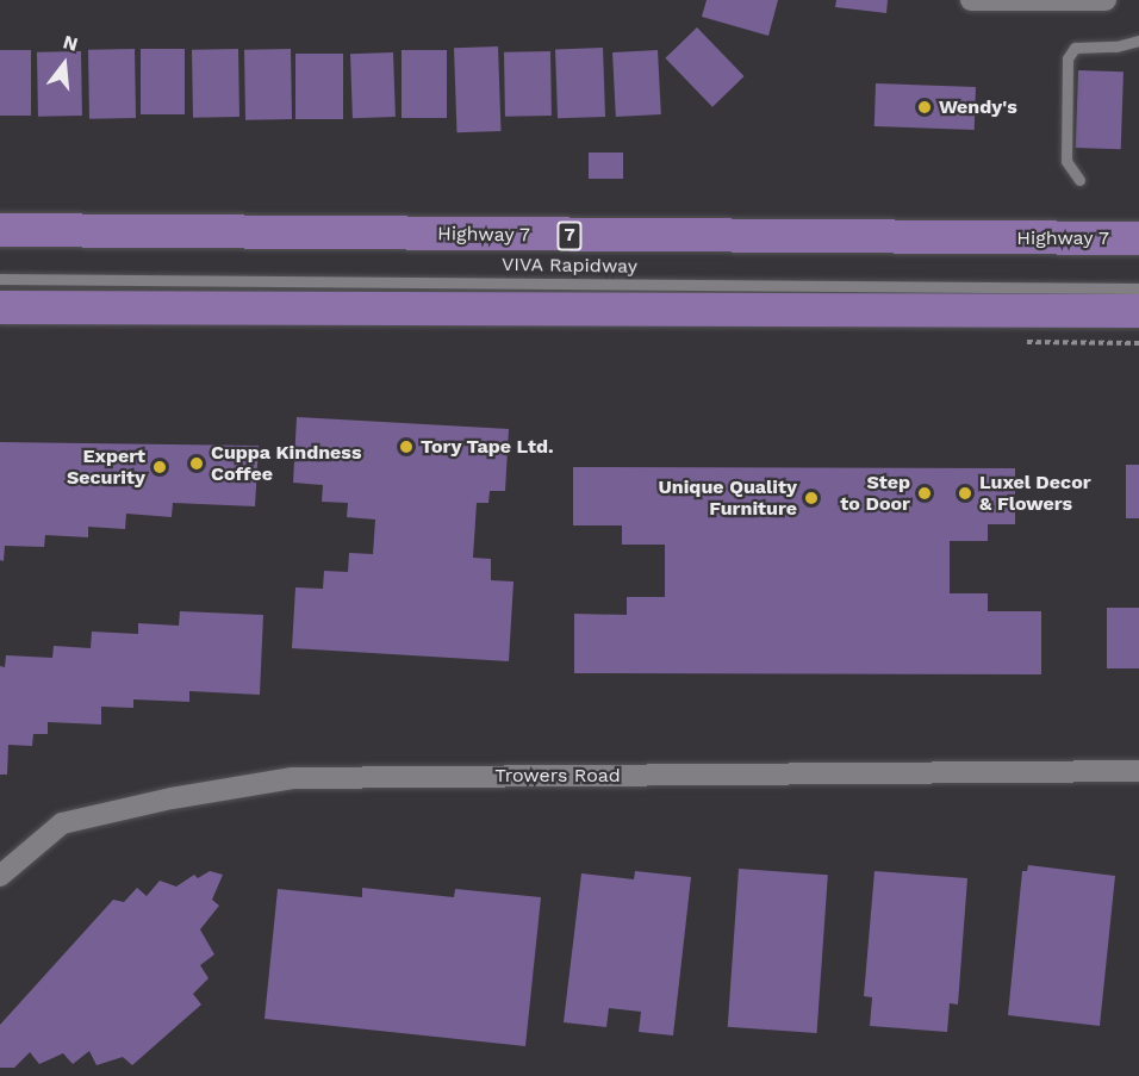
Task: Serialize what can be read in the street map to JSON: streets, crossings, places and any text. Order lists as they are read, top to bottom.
{
  "streets": {
    "main road": ["Highway 7", "7"],
    "street": ["Trowers Road"],
    "lane": ["VIVA Rapidway"]
  },
  "places": [
    "Wendy's",
    "Tory Tape Ltd.",
    "Cuppa Kindness Coffee",
    "Expert Security",
    "Step to Door",
    "Luxel Decor & Flowers",
    "Unique Quality Furniture"
  ],
  "north": "top"
}
